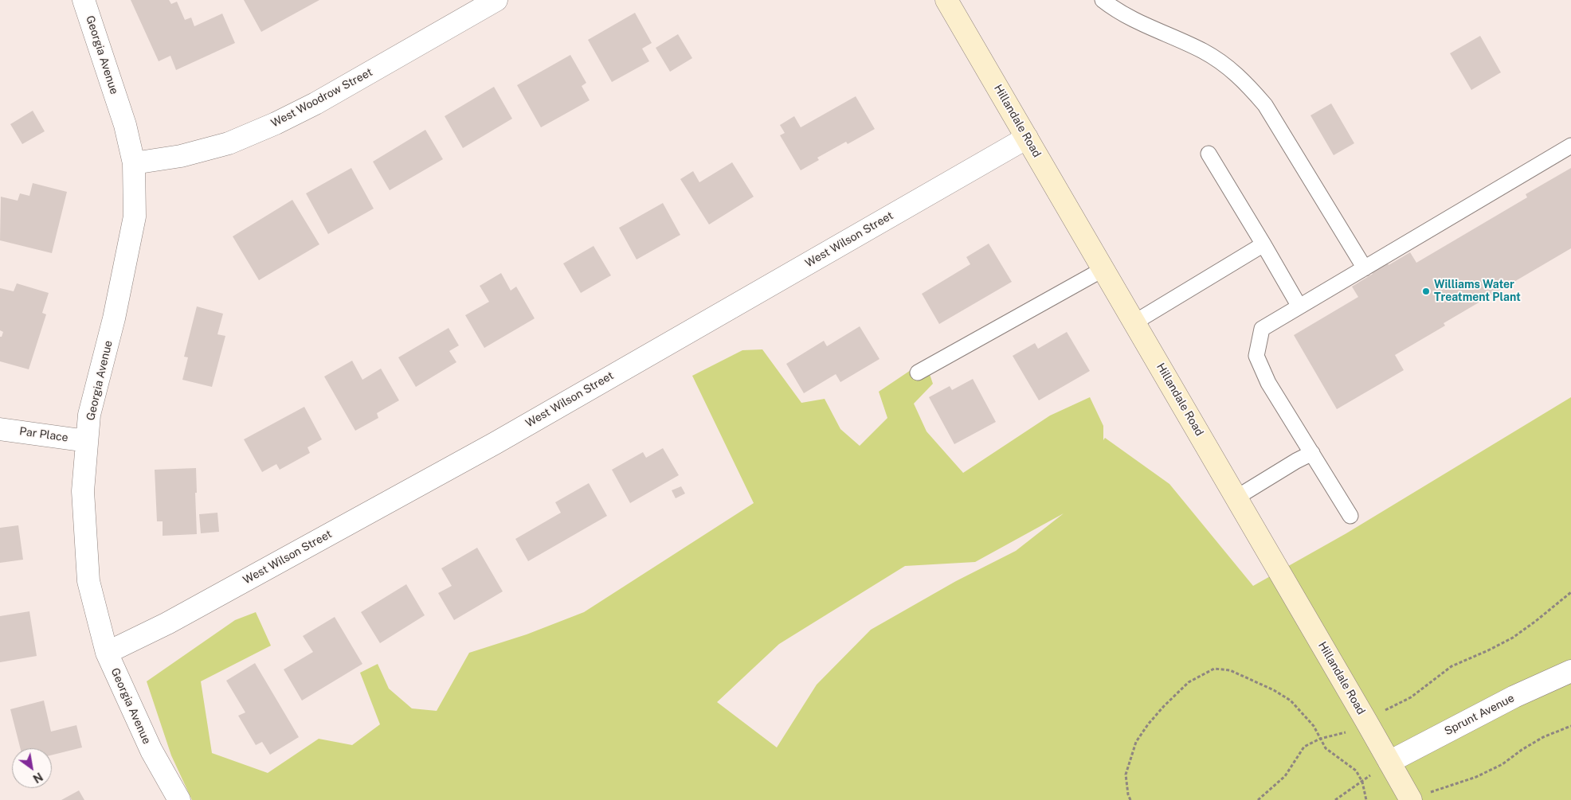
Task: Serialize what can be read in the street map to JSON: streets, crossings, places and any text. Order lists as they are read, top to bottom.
{
  "streets": {
    "main road": ["Hillandale Road"],
    "street": [
      "Georgia Avenue",
      "West Woodrow Street",
      "West Wilson Street",
      "Par Place",
      "Sprunt Avenue"
    ]
  },
  "crossings": [
    ["Georgia Avenue", "West Woodrow Street"],
    ["Georgia Avenue", "West Wilson Street"],
    ["Georgia Avenue", "Par Place"],
    ["Hillandale Road", "West Wilson Street"],
    ["Hillandale Road", "Sprunt Avenue"]
  ],
  "places": ["Williams Water Treatment Plant"],
  "north": "bottom right"
}
